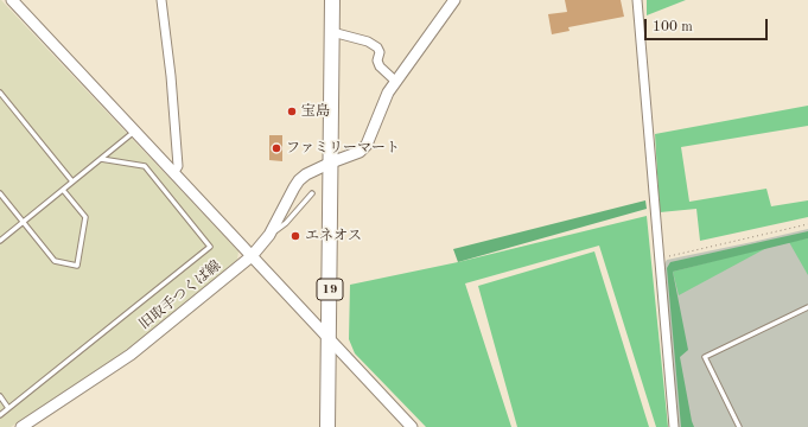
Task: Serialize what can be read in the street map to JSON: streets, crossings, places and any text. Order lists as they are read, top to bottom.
{
  "streets": {
    "main road": ["19"],
    "street": ["旧取手つくば線"]
  },
  "crossings": [
    ["19", "旧取手つくば線"]
  ],
  "places": ["宝島", "ファミリーマート", "エネオス"],
  "scale_bar": "100 m"
}
